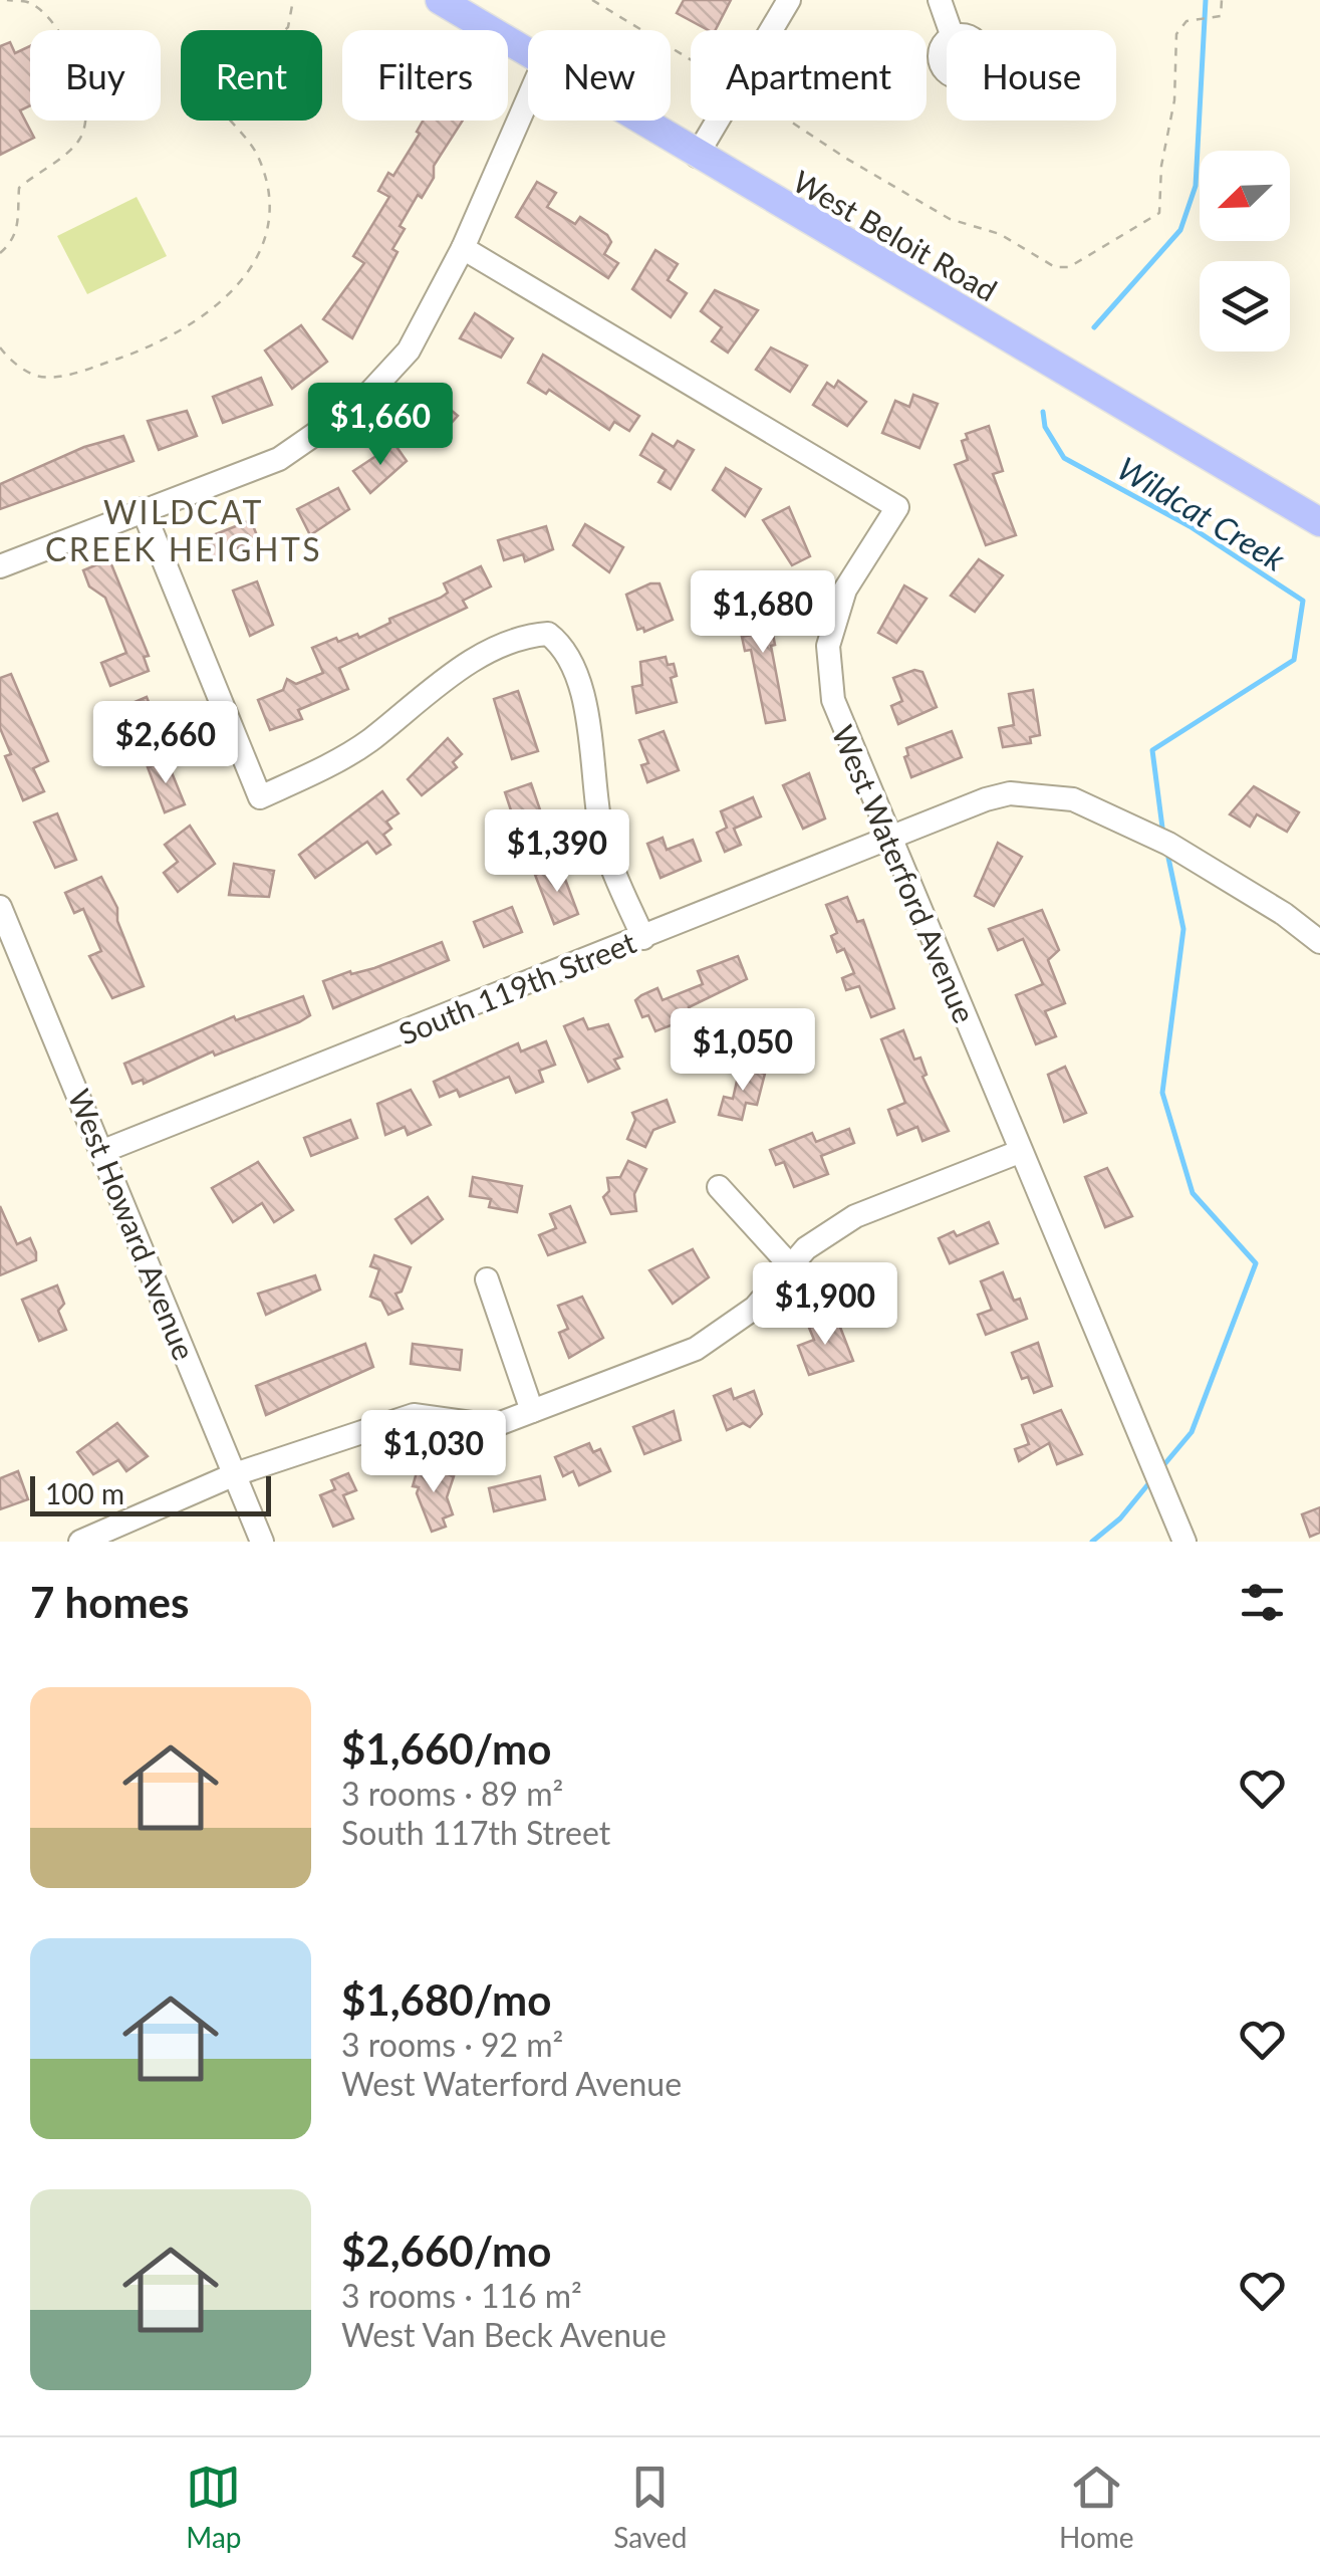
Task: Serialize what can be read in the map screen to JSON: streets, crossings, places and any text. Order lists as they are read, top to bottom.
{
  "streets": {
    "main road": ["West Beloit Road"],
    "street": ["West Waterford Avenue", "South 119th Street", "West Howard Avenue"]
  },
  "crossings": [
    ["West Waterford Avenue", "South 119th Street"],
    ["South 119th Street", "West Howard Avenue"]
  ],
  "districts": ["WILDCAT CREEK HEIGHTS"],
  "water": ["Wildcat Creek"],
  "scale_bar": "100 m",
  "north": "bottom left",
  "page": {
    "chip": [
      "Buy",
      "Rent",
      "Filters",
      "New",
      "Apartment",
      "House"
    ],
    "price": [
      "$1,660",
      "$1,680",
      "$2,660",
      "$1,390",
      "$1,050",
      "$1,900",
      "$1,030"
    ],
    "scale": "100 m",
    "heading": "7 homes",
    "list": [
      {
        "name": "$1,660/mo",
        "note": "3 rooms · 89 m² · South 117th Street"
      },
      {
        "name": "$1,680/mo",
        "note": "3 rooms · 92 m² · West Waterford Avenue"
      },
      {
        "name": "$2,660/mo",
        "note": "3 rooms · 116 m² · West Van Beck Avenue"
      }
    ],
    "tabs": ["Map", "Saved", "Home"]
  }
}
